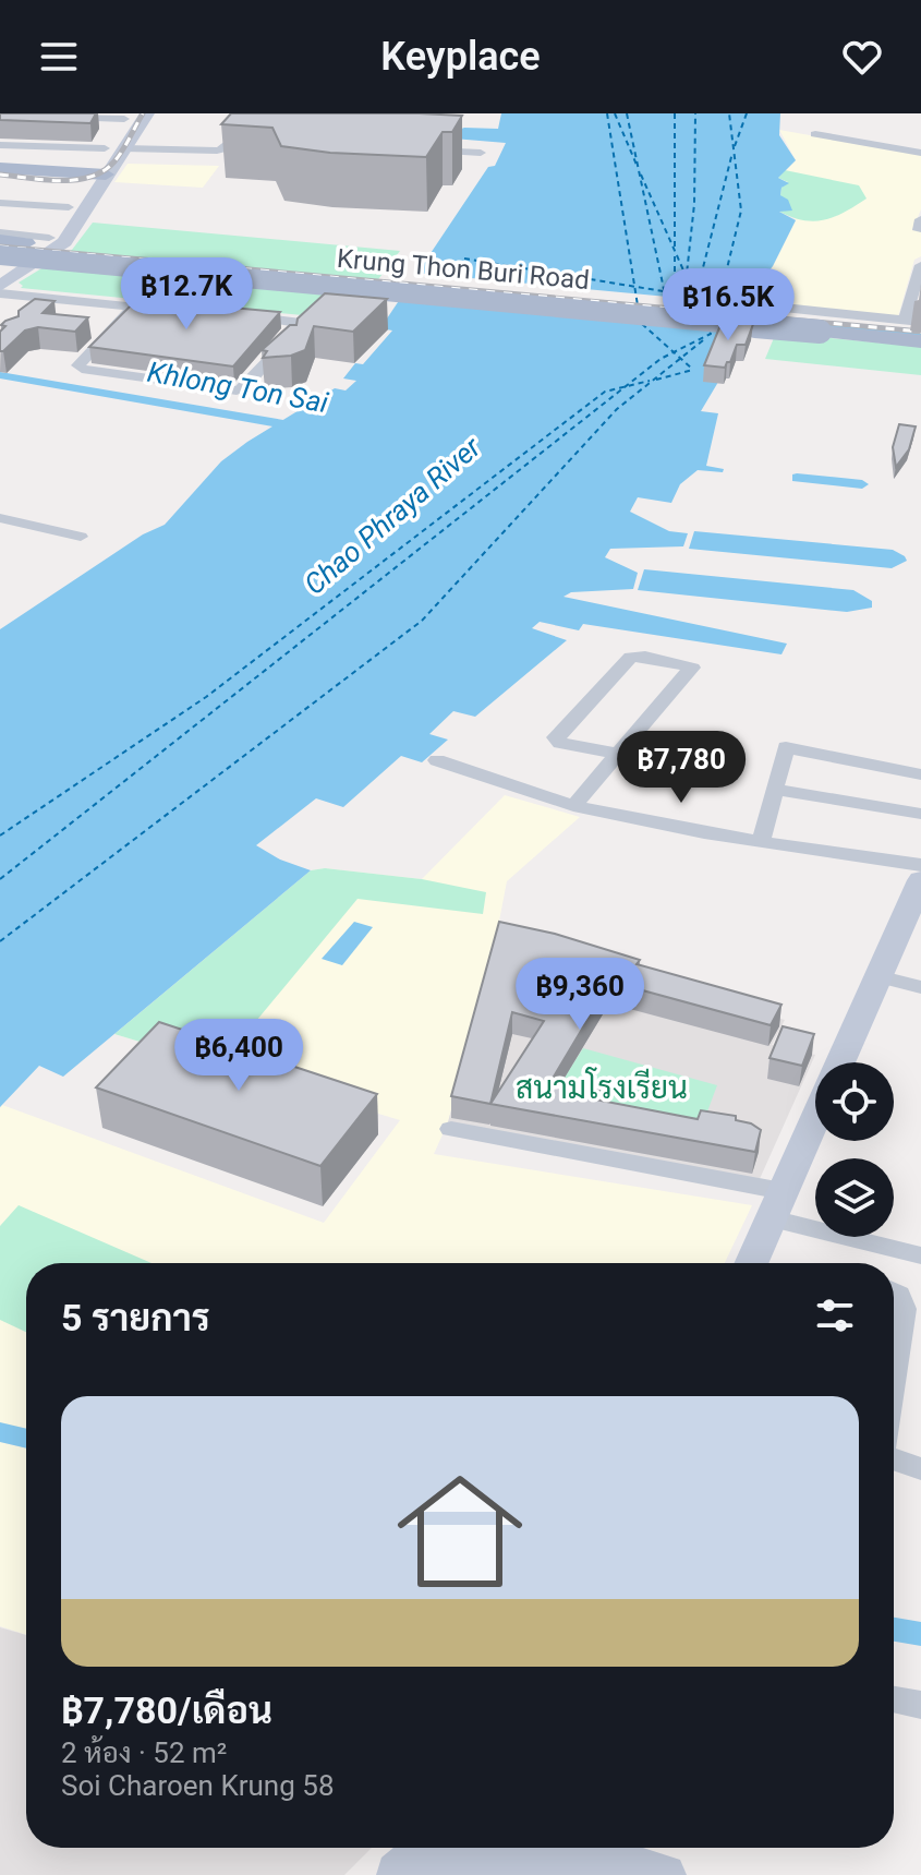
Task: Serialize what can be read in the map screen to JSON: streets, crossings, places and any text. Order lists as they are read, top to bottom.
{
  "streets": {
    "main road": ["Krung Thon Buri Road"]
  },
  "water": ["Khlong Ton Sai", "Chao Phraya River"],
  "parks": ["สนามโรงเรียน"],
  "page": {
    "header": "Keyplace",
    "price": [
      "฿12.7K",
      "฿16.5K",
      "฿7,780",
      "฿9,360",
      "฿6,400"
    ],
    "heading": "5 รายการ",
    "list": [
      {
        "name": "฿7,780/เดือน",
        "note": "2 ห้อง · 52 m² · Soi Charoen Krung 58"
      }
    ]
  }
}
